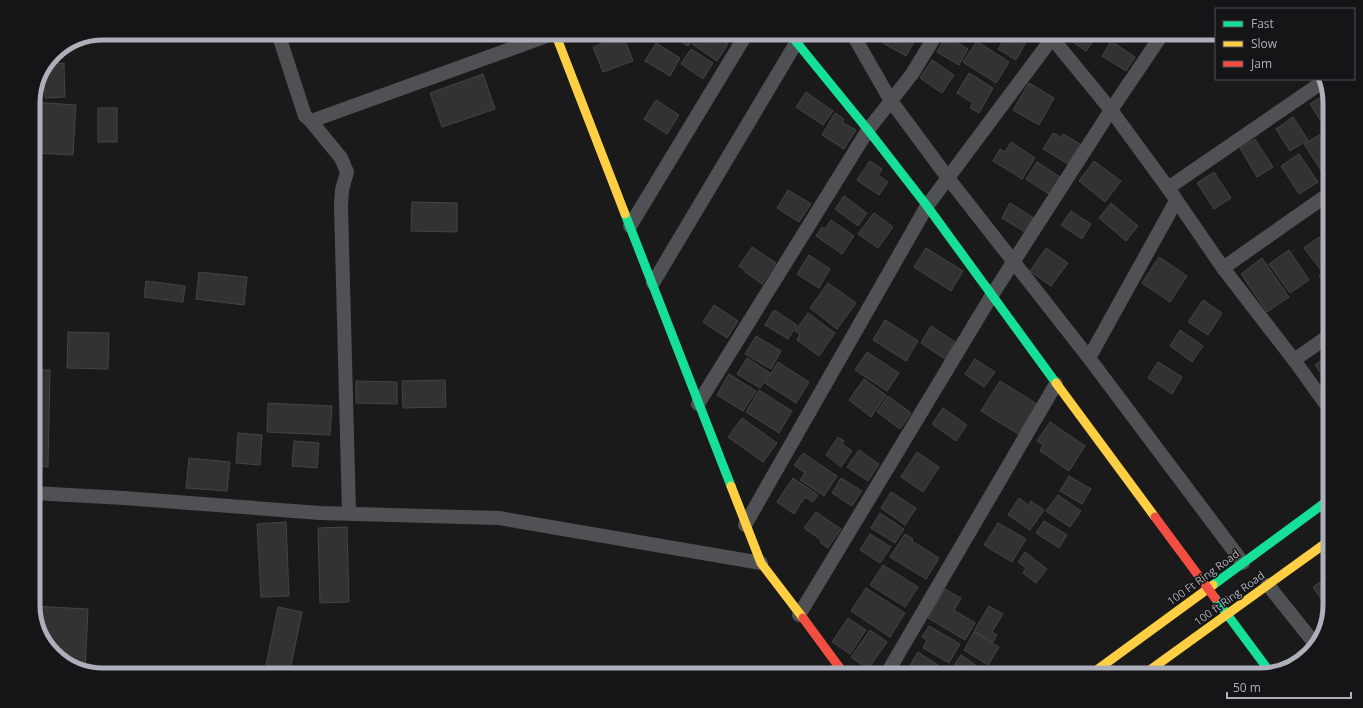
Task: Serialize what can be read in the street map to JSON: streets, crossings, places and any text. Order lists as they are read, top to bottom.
{
  "streets": {
    "main road": ["100 Ft Ring Road", "100 ft Ring Road"]
  },
  "legend": ["Fast", "Slow", "Jam"],
  "scale_bar": "50 m"
}
